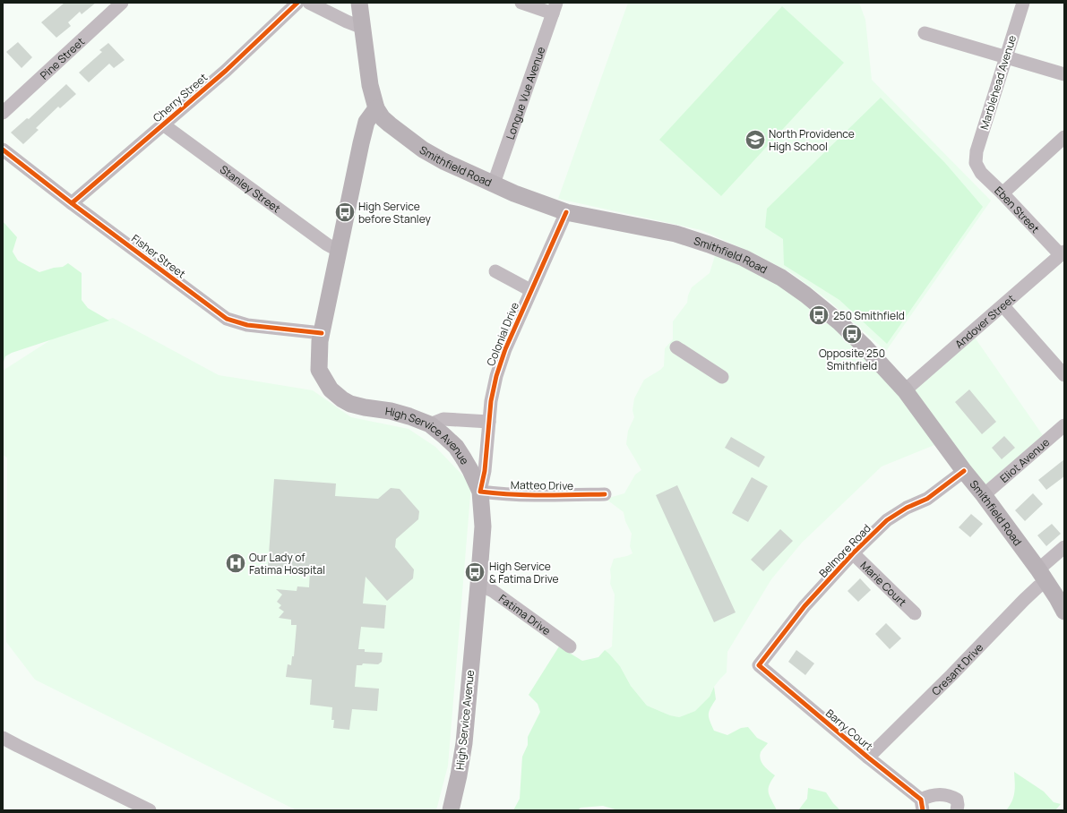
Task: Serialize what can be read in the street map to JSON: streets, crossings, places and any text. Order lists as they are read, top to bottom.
{
  "streets": {
    "main road": ["Smithfield Road", "High Service Avenue"],
    "street": [
      "Pine Street",
      "Marblehead Avenue",
      "Longue Vue Avenue",
      "Cherry Street",
      "Stanley Street",
      "Eben Street",
      "Fisher Street",
      "Andover Street",
      "Colonial Drive",
      "Eliot Avenue",
      "Matteo Drive",
      "Belmore Road",
      "Marie Court",
      "Fatima Drive",
      "Cresant Drive",
      "Barry Court"
    ]
  },
  "crossings": [
    ["Marblehead Avenue", "Eben Street"],
    ["Longue Vue Avenue", "Smithfield Road"],
    ["Cherry Street", "Stanley Street"],
    ["Cherry Street", "Fisher Street"],
    ["Smithfield Road", "Andover Street"],
    ["Smithfield Road", "Colonial Drive"],
    ["Smithfield Road", "High Service Avenue"],
    ["Smithfield Road", "Eliot Avenue"],
    ["Smithfield Road", "Belmore Road"],
    ["Smithfield Road", "Cresant Drive"],
    ["Stanley Street", "High Service Avenue"],
    ["Eben Street", "Andover Street"],
    ["Fisher Street", "High Service Avenue"],
    ["Colonial Drive", "High Service Avenue"],
    ["Colonial Drive", "Matteo Drive"],
    ["High Service Avenue", "Matteo Drive"],
    ["High Service Avenue", "Fatima Drive"],
    ["Belmore Road", "Marie Court"],
    ["Belmore Road", "Barry Court"],
    ["Cresant Drive", "Barry Court"]
  ],
  "places": {
    "school or university": ["North Providence High School"],
    "bus stop": [
      "High Service before Stanley",
      "250 Smithfield",
      "Opposite 250 Smithfield",
      "High Service & Fatima Drive"
    ],
    "hospital": ["Our Lady of Fatima Hospital"]
  }
}
